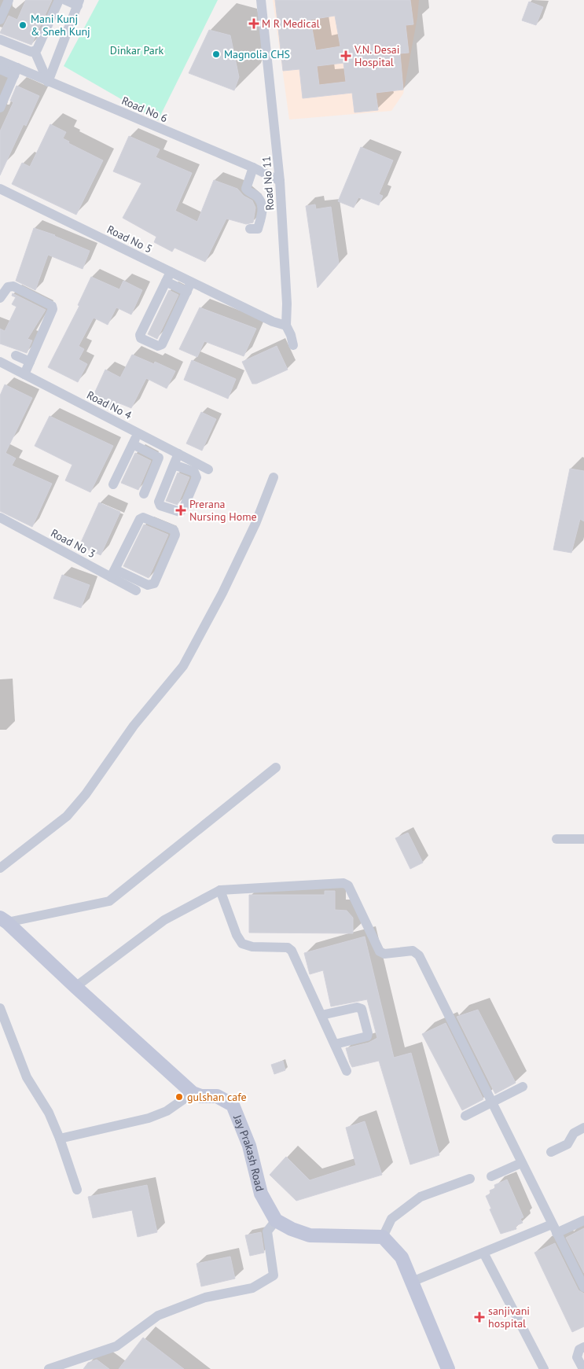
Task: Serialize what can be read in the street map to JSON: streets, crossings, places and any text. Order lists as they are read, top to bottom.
{
  "streets": {
    "street": [
      "Road No 6",
      "Road No 11",
      "Road No 5",
      "Road No 4",
      "Road No 3",
      "Jay Prakash Road"
    ]
  },
  "crossings": [
    ["Road No 6", "Road No 11"],
    ["Road No 11", "Road No 5"]
  ],
  "parks": ["Dinkar Park"],
  "places": {
    "health": [
      "M R Medical",
      "V.N. Desai Hospital",
      "Prerana Nursing Home",
      "sanjivani hospital"
    ],
    "other": ["Mani Kunj & Sneh Kunj", "Magnolia CHS", "gulshan cafe"]
  }
}
